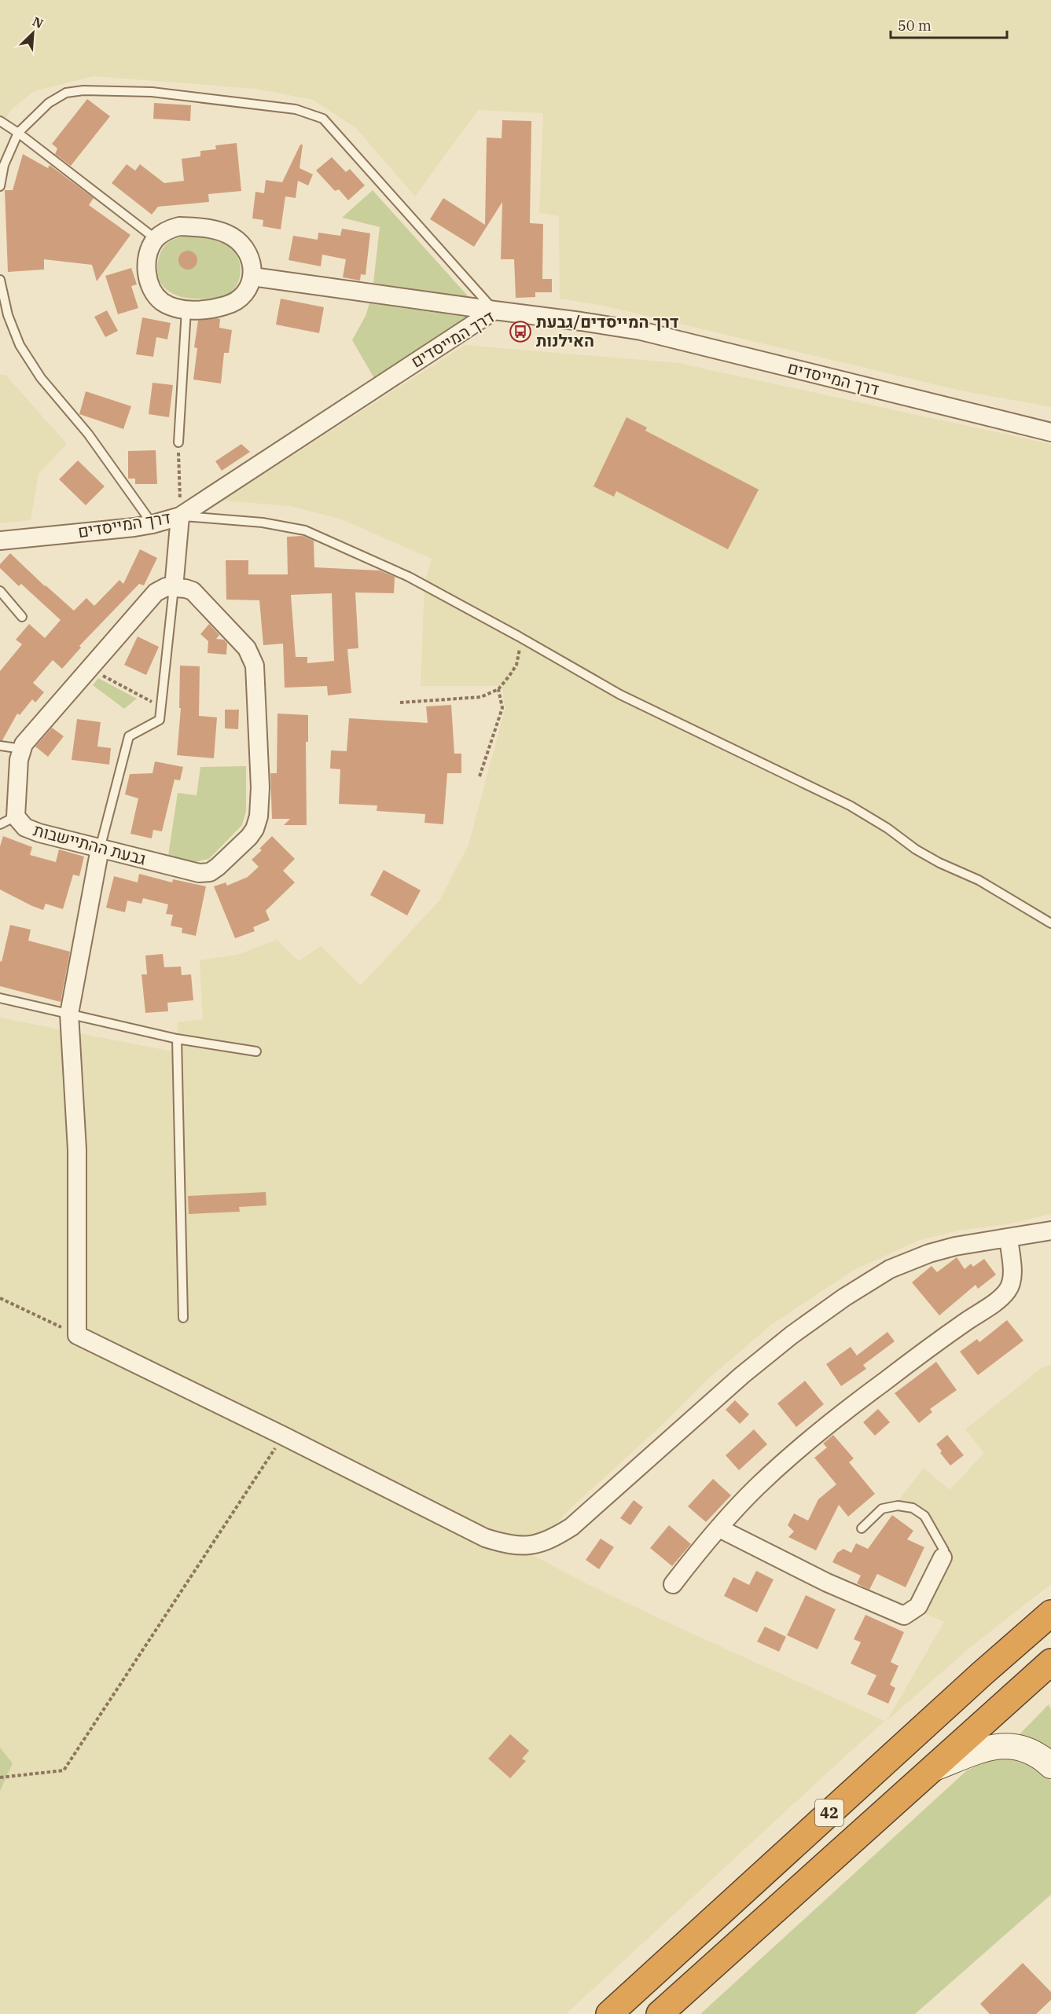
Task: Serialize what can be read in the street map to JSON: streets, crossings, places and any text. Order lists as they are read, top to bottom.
{
  "streets": {
    "highway": ["42"],
    "street": ["דרך המייסדים", "גבעת ההתיישבות"]
  },
  "places": {
    "bus stop": ["דרך המייסדים/גבעת האילנות"]
  },
  "scale_bar": "50 m",
  "north": "top right"
}
